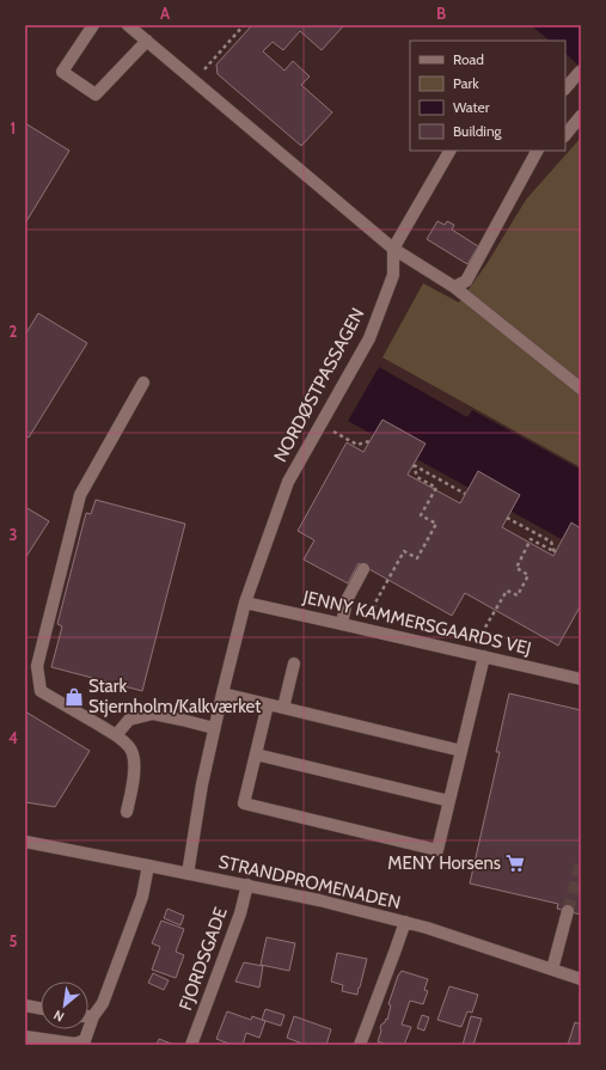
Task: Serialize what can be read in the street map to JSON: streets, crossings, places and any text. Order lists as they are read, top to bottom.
{
  "streets": {
    "street": [
      "NORDØSTPASSAGEN",
      "JENNY KAMMERSGAARDS VEJ",
      "STRANDPROMENADEN",
      "FJORDSGADE"
    ]
  },
  "crossings": [
    ["NORDØSTPASSAGEN", "JENNY KAMMERSGAARDS VEJ"],
    ["NORDØSTPASSAGEN", "STRANDPROMENADEN"],
    ["STRANDPROMENADEN", "FJORDSGADE"]
  ],
  "places": {
    "shop": ["Stark Stjernholm/Kalkværket"],
    "supermarket": ["MENY Horsens"]
  },
  "legend": [
    "Road",
    "Park",
    "Water",
    "Building"
  ],
  "north": "bottom left",
  "grid": {
    "columns": ["A", "B"],
    "rows": [
      "1",
      "2",
      "3",
      "4",
      "5"
    ]
  }
}
